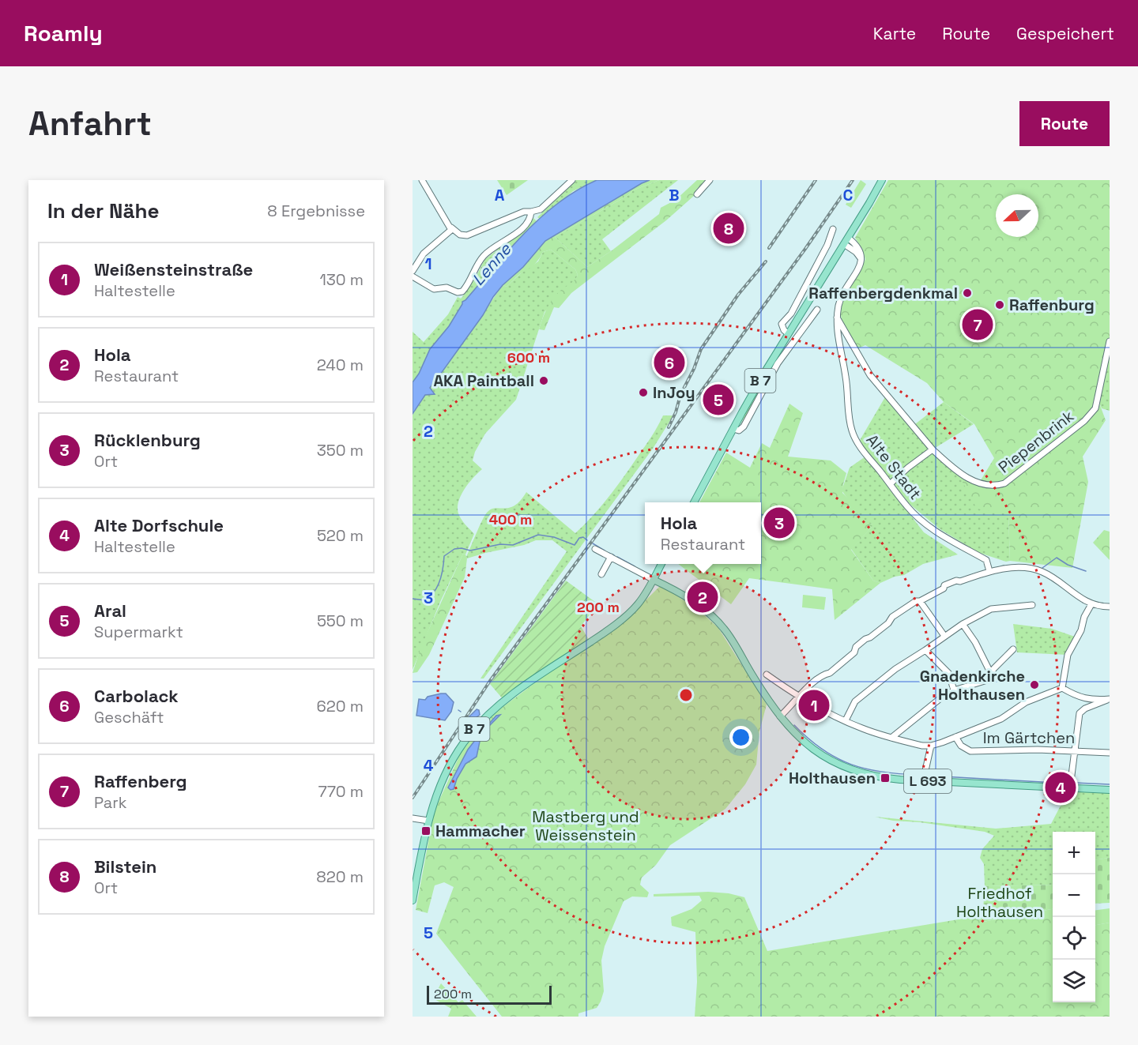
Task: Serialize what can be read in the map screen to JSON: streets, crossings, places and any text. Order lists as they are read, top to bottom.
{
  "streets": {
    "main road": ["B 7", "L 693"],
    "street": ["Piepenbrink", "Alte Stadt", "Im Gärtchen"]
  },
  "crossings": [
    ["B 7", "Alte Stadt"],
    ["B 7", "L 693"],
    ["Piepenbrink", "Alte Stadt"]
  ],
  "water": ["Lenne"],
  "parks": ["Mastberg und Weissenstein", "Friedhof Holthausen"],
  "places": {
    "other": [
      "Raffenbergdenkmal",
      "Raffenburg",
      "AKA Paintball",
      "InJoy",
      "Gnadenkirche Holthausen"
    ],
    "transit": ["Holthausen", "Hammacher"]
  },
  "scale_bar": "200 m",
  "north": "left",
  "page": {
    "header": "Roamly",
    "nav": ["Karte", "Route", "Gespeichert"],
    "buttons": "Route",
    "title": "Anfahrt",
    "heading": ["In der Nähe", "8 Ergebnisse"],
    "pins": [
      "8",
      "7",
      "6",
      "5",
      "3",
      "2",
      "1",
      "4"
    ],
    "list": [
      {
        "mark": "1",
        "name": "Weißensteinstraße",
        "note": "Haltestelle",
        "value": "130 m"
      },
      {
        "mark": "2",
        "name": "Hola",
        "note": "Restaurant",
        "value": "240 m"
      },
      {
        "mark": "3",
        "name": "Rücklenburg",
        "note": "Ort",
        "value": "350 m"
      },
      {
        "mark": "4",
        "name": "Alte Dorfschule",
        "note": "Haltestelle",
        "value": "520 m"
      },
      {
        "mark": "5",
        "name": "Aral",
        "note": "Supermarkt",
        "value": "550 m"
      },
      {
        "mark": "6",
        "name": "Carbolack",
        "note": "Geschäft",
        "value": "620 m"
      },
      {
        "mark": "7",
        "name": "Raffenberg",
        "note": "Park",
        "value": "770 m"
      },
      {
        "mark": "8",
        "name": "Bilstein",
        "note": "Ort",
        "value": "820 m"
      }
    ],
    "popup": ["Hola", "Restaurant"],
    "map_buttons": ["+", "−"],
    "scale": "200 m"
  },
  "grid": {
    "columns": ["A", "B", "C"],
    "rows": [
      "1",
      "2",
      "3",
      "4",
      "5"
    ]
  },
  "rings": ["600 m", "400 m", "200 m"]
}
